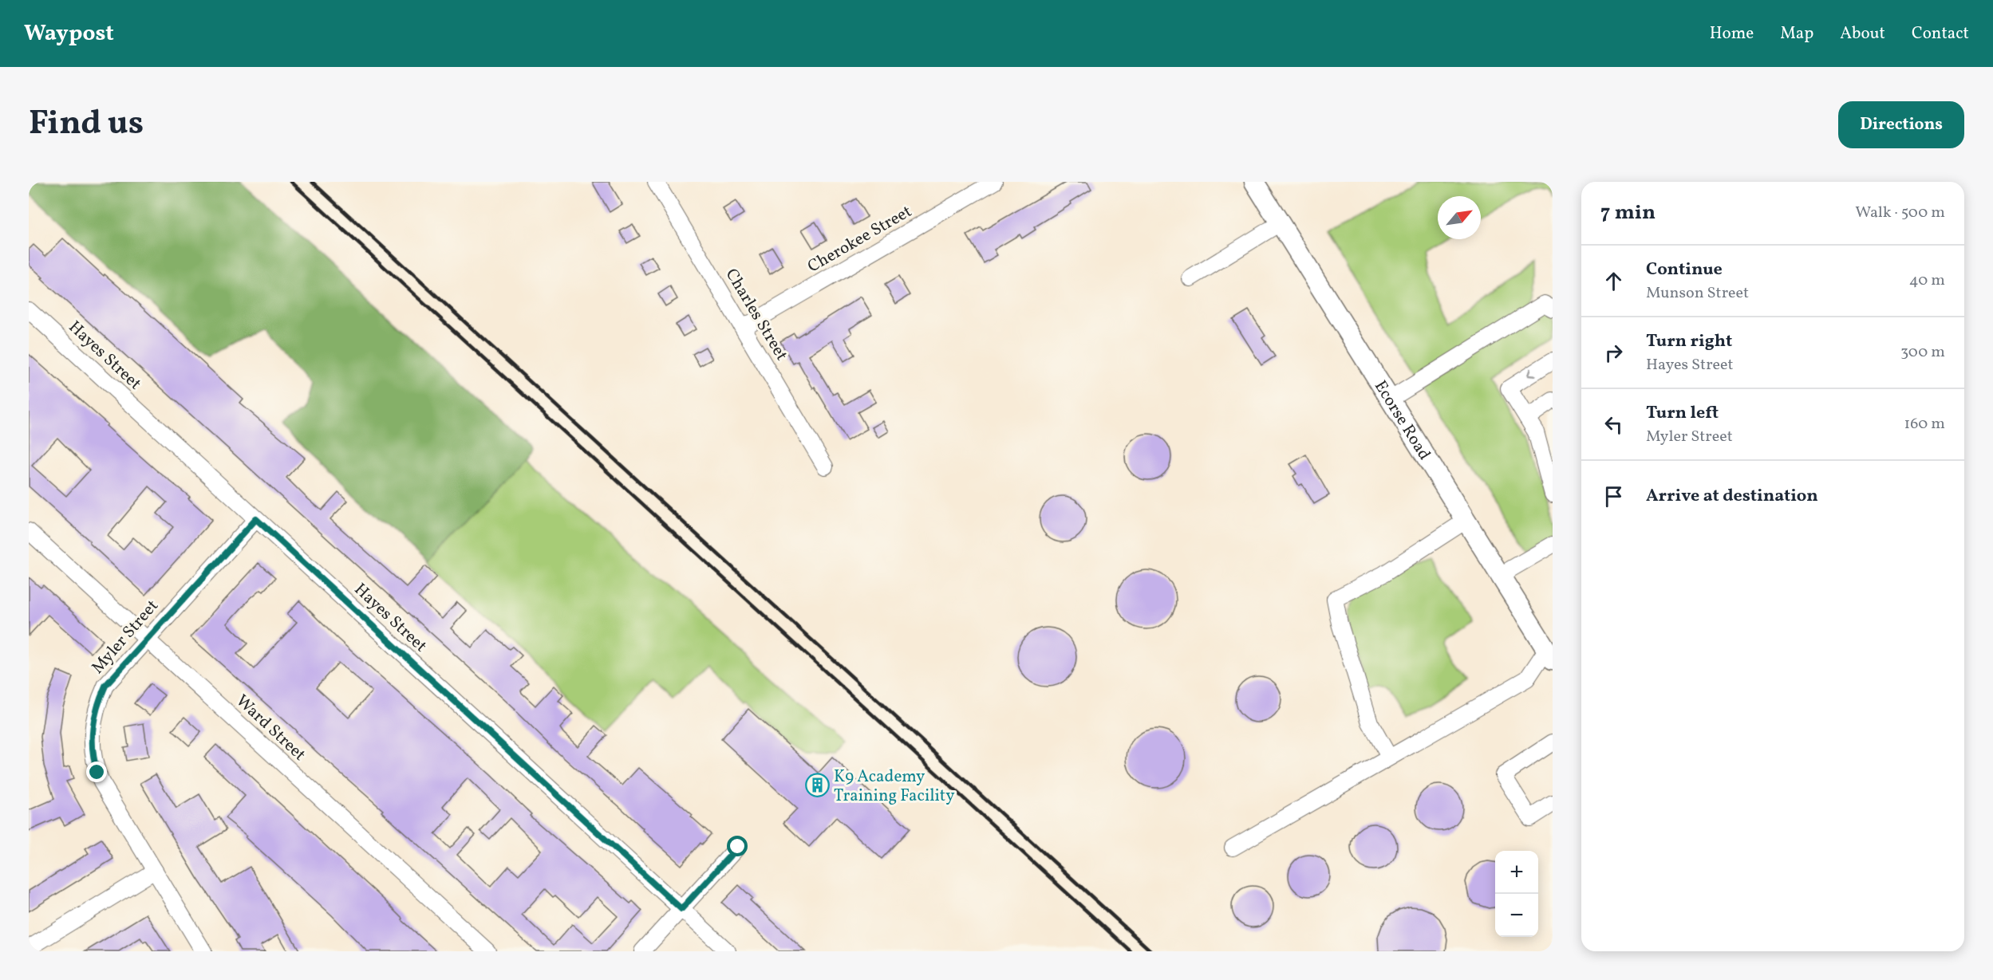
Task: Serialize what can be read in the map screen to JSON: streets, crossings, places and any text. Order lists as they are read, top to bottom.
{
  "streets": {
    "main road": ["Ecorse Road"],
    "street": [
      "Cherokee Street",
      "Charles Street",
      "Hayes Street",
      "Myler Street",
      "Ward Street"
    ]
  },
  "crossings": [
    ["Cherokee Street", "Charles Street"],
    ["Hayes Street", "Myler Street"],
    ["Myler Street", "Ward Street"]
  ],
  "places": {
    "building": ["K9 Academy Training Facility"]
  },
  "north": "top right",
  "page": {
    "header": "Waypost",
    "nav": [
      "Home",
      "Map",
      "About",
      "Contact"
    ],
    "title": "Find us",
    "buttons": "Directions",
    "heading": ["7 min", "Walk · 500 m"],
    "list": [
      ["Continue", "Munson Street", "40 m"],
      ["Turn right", "Hayes Street", "300 m"],
      ["Turn left", "Myler Street", "160 m"],
      "Arrive at destination"
    ],
    "map_buttons": ["+", "−"]
  }
}
